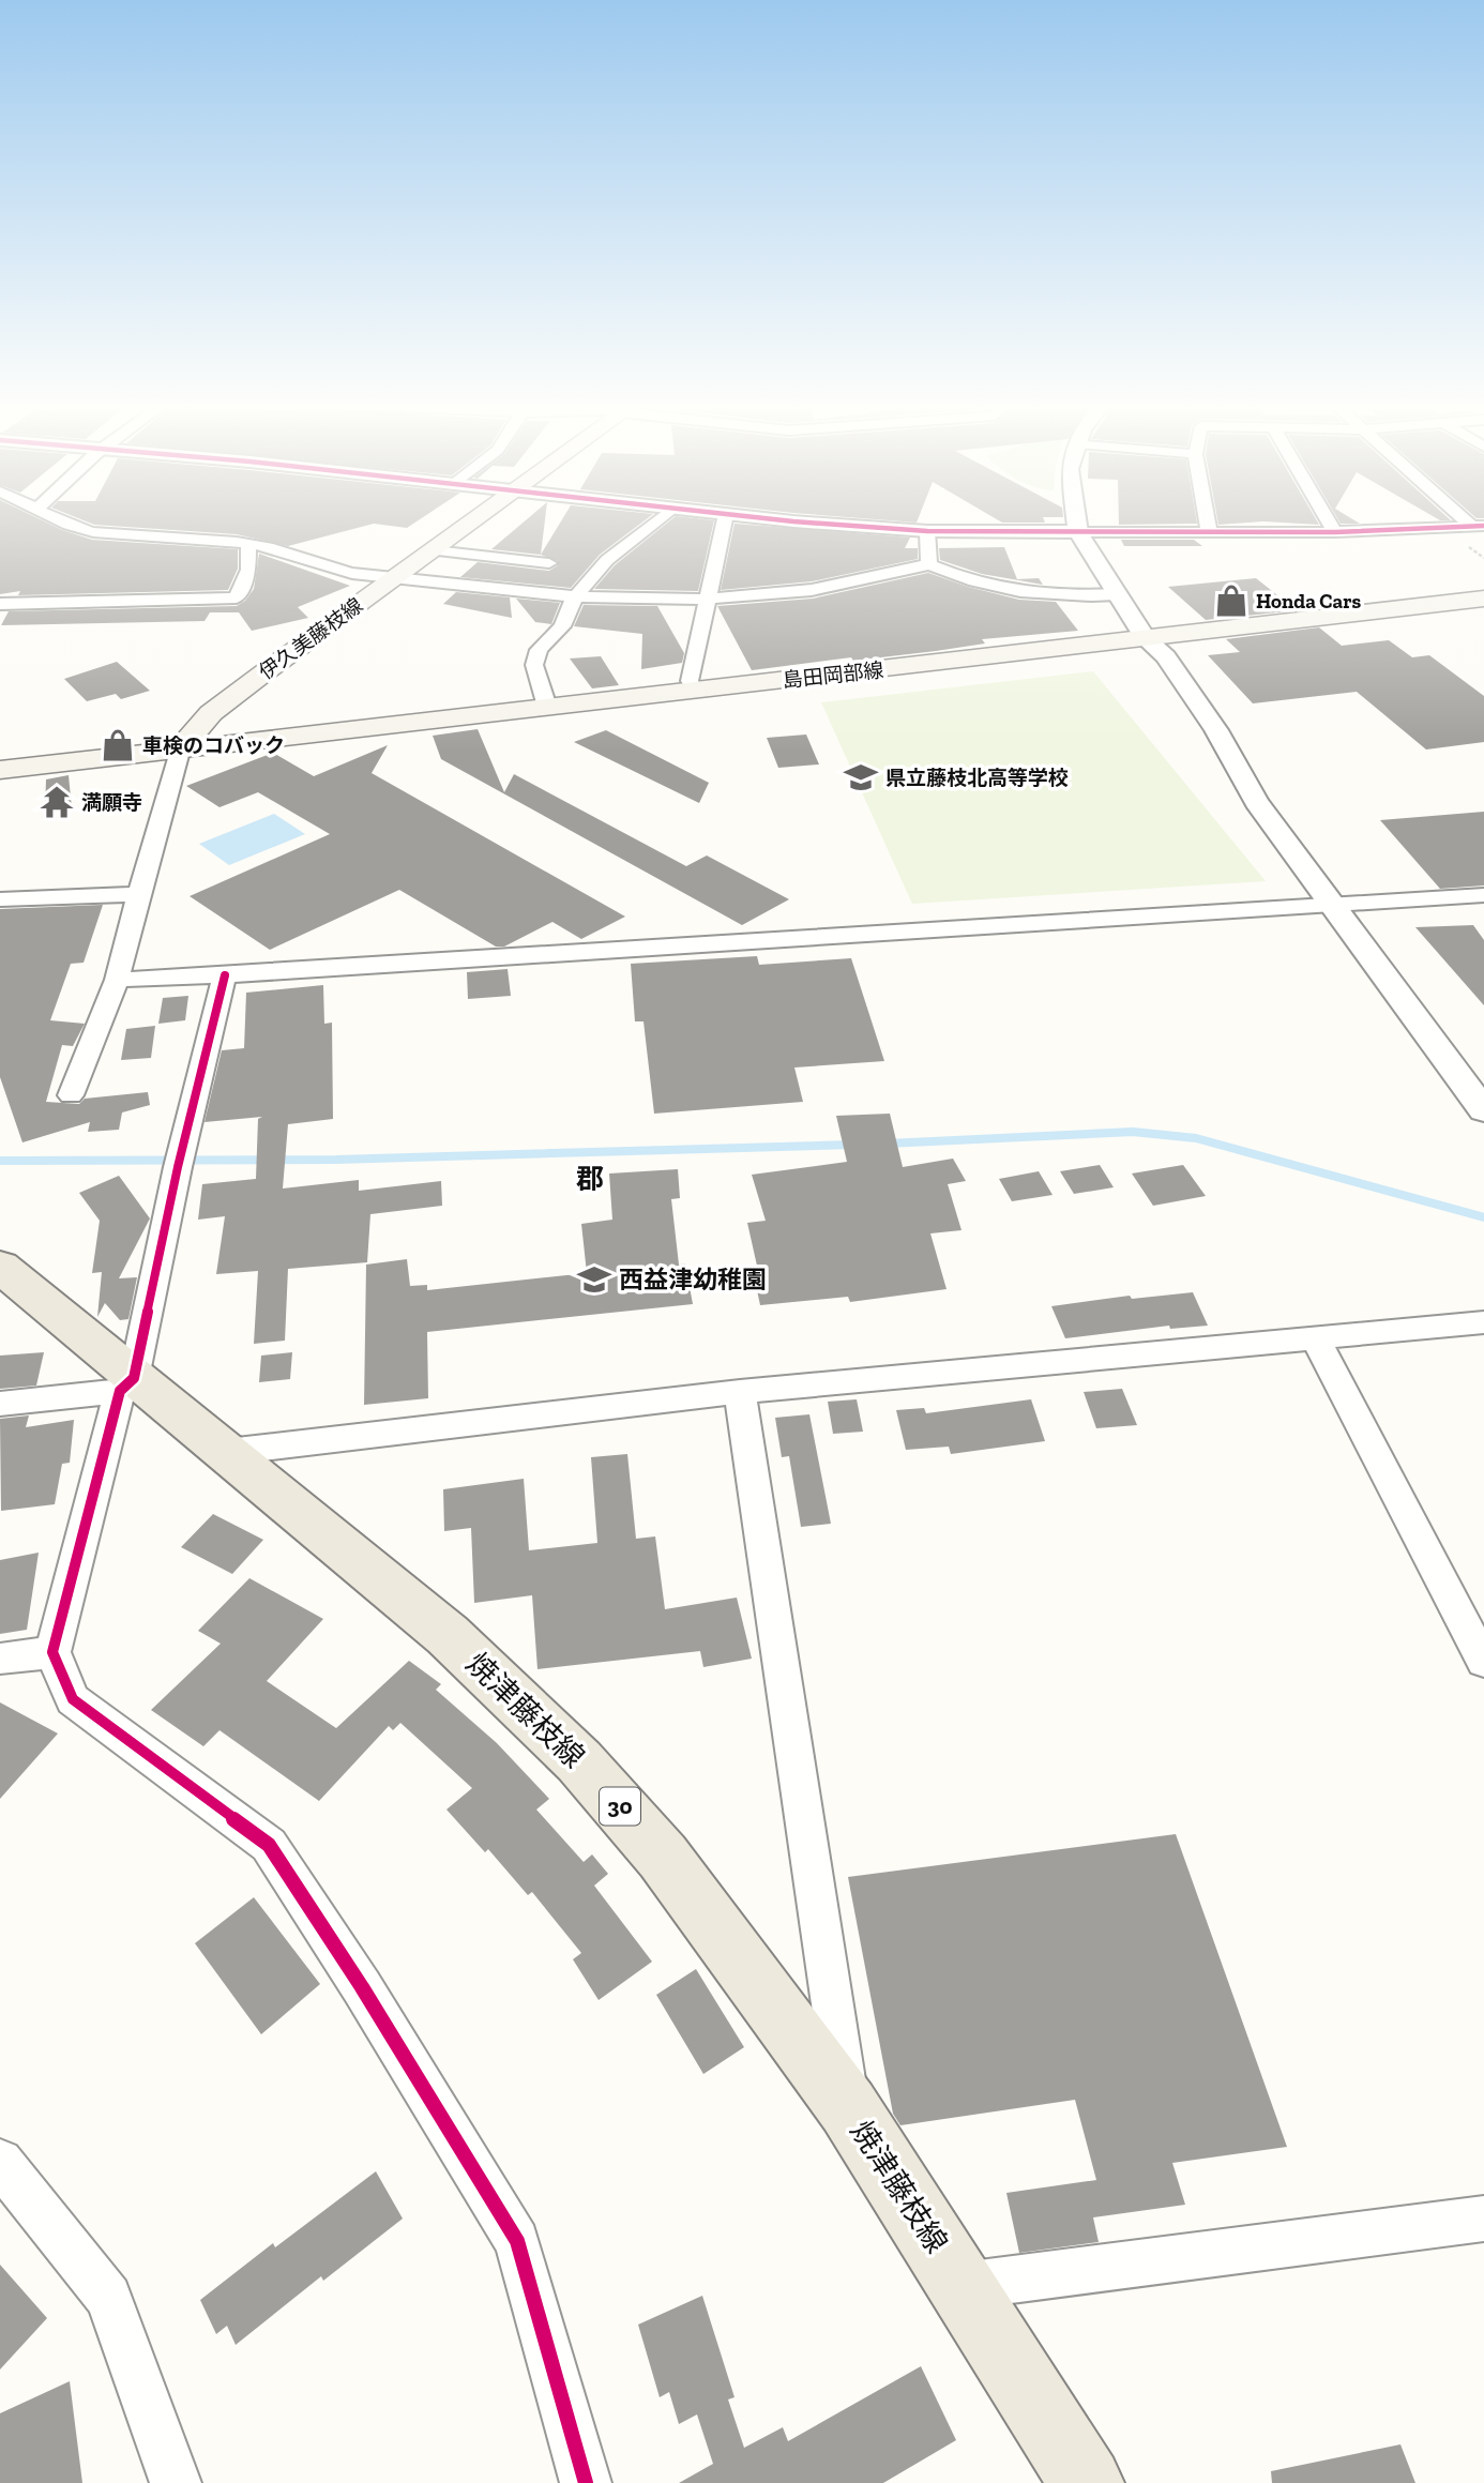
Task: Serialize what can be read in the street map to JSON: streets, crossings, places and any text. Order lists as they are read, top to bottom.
{
  "streets": {
    "main road": [
      "伊久美藤枝線",
      "島田岡部線",
      "焼津藤枝線",
      "30"
    ]
  },
  "crossings": [
    ["伊久美藤枝線", "島田岡部線"]
  ],
  "districts": ["郡"],
  "places": {
    "shop": ["Honda Cars", "車検のコバック"],
    "school or university": ["県立藤枝北高等学校", "西益津幼稚園"],
    "temple": ["満願寺"]
  }
}
